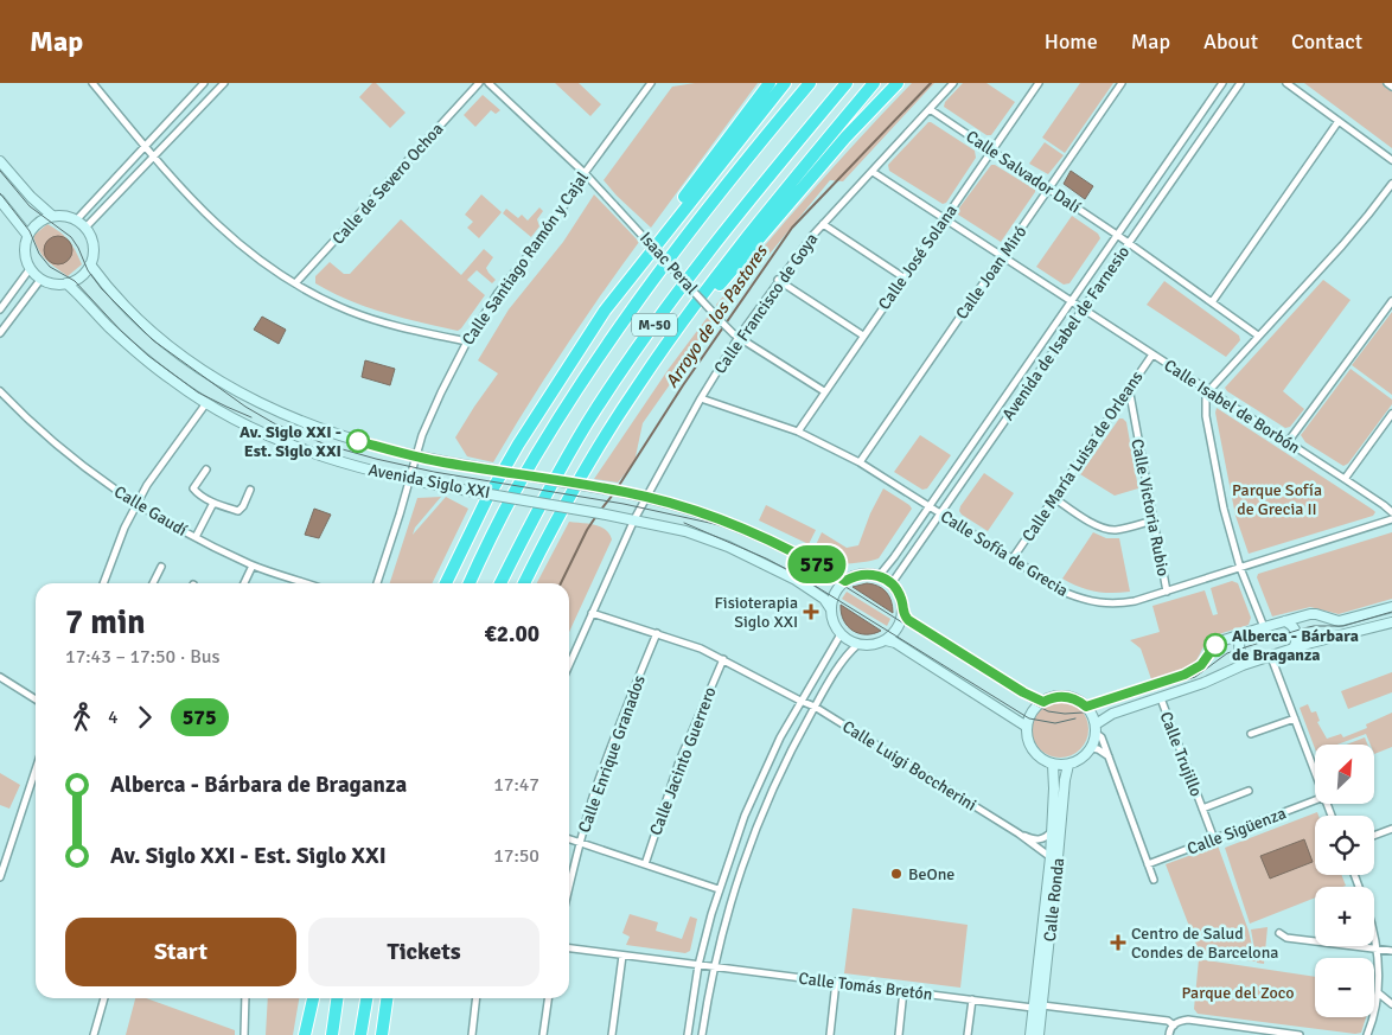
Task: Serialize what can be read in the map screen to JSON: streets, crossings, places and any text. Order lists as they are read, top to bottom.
{
  "streets": {
    "highway": ["M-50"],
    "street": [
      "Calle Salvador Dalí",
      "Calle de Severo Ochoa",
      "Calle José Solana",
      "Calle Santiago Ramón y Cajal",
      "Isaac Peral",
      "Calle Joan Miró",
      "Calle Francisco de Goya",
      "Avenida de Isabel de Farnesio",
      "Calle Isabel de Borbón",
      "Calle María Luisa de Orleans",
      "Avenida Siglo XXI",
      "Calle Victoria Rubio",
      "Calle Gaudí",
      "Calle Sofía de Grecia",
      "Calle Enrique Granados",
      "Calle Trujillo",
      "Calle Jacinto Guerrero",
      "Calle Luigi Boccherini",
      "Calle Sigüenza",
      "Calle Ronda",
      "Calle Tomás Bretón"
    ]
  },
  "crossings": [
    ["Calle Salvador Dalí", "Calle José Solana"],
    ["Calle Salvador Dalí", "Calle Joan Miró"],
    ["Calle Salvador Dalí", "Calle Francisco de Goya"],
    ["Calle Salvador Dalí", "Avenida de Isabel de Farnesio"],
    ["Calle José Solana", "Isaac Peral"],
    ["Calle José Solana", "Calle Isabel de Borbón"],
    ["Calle José Solana", "Calle Sofía de Grecia"],
    ["Calle Santiago Ramón y Cajal", "Isaac Peral"],
    ["Calle Santiago Ramón y Cajal", "Avenida Siglo XXI"],
    ["Isaac Peral", "Calle Francisco de Goya"],
    ["Calle Joan Miró", "Calle Isabel de Borbón"],
    ["Calle Joan Miró", "Calle Sofía de Grecia"],
    ["Calle Francisco de Goya", "Calle Isabel de Borbón"],
    ["Calle Francisco de Goya", "Avenida Siglo XXI"],
    ["Calle Francisco de Goya", "Calle Sofía de Grecia"],
    ["Calle Francisco de Goya", "Calle Luigi Boccherini"],
    ["Avenida de Isabel de Farnesio", "Calle Isabel de Borbón"],
    ["Avenida de Isabel de Farnesio", "Avenida Siglo XXI"],
    ["Avenida de Isabel de Farnesio", "Calle Sofía de Grecia"],
    ["Calle Isabel de Borbón", "Calle María Luisa de Orleans"],
    ["Calle María Luisa de Orleans", "Calle Victoria Rubio"],
    ["Calle María Luisa de Orleans", "Calle Sofía de Grecia"],
    ["Calle Victoria Rubio", "Calle Sofía de Grecia"],
    ["Calle Enrique Granados", "Calle Luigi Boccherini"],
    ["Calle Trujillo", "Calle Sigüenza"],
    ["Calle Jacinto Guerrero", "Calle Luigi Boccherini"],
    ["Calle Luigi Boccherini", "Calle Ronda"],
    ["Calle Ronda", "Calle Tomás Bretón"]
  ],
  "water": ["Arroyo de los Pastores"],
  "parks": ["Parque Sofía de Grecia II", "Parque del Zoco"],
  "places": {
    "other": ["Av. Siglo XXI - Est. Siglo XXI", "Alberca - Bárbara de Braganza", "BeOne"],
    "health": ["Fisioterapia Siglo XXI", "Centro de Salud Condes de Barcelona"]
  },
  "lines": ["bus line 575"],
  "north": "top right",
  "page": {
    "header": "Map",
    "nav": [
      "Home",
      "Map",
      "About",
      "Contact"
    ],
    "on_map": "575",
    "heading": ["7 min", "17:43 – 17:50 · Bus", "€2.00"],
    "legs": ["4", "575"],
    "map_buttons": ["+", "−"],
    "list": [
      {
        "name": "Alberca - Bárbara de Braganza",
        "value": "17:47"
      },
      {
        "name": "Av. Siglo XXI - Est. Siglo XXI",
        "value": "17:50"
      }
    ],
    "buttons": ["Start", "Tickets"]
  }
}
